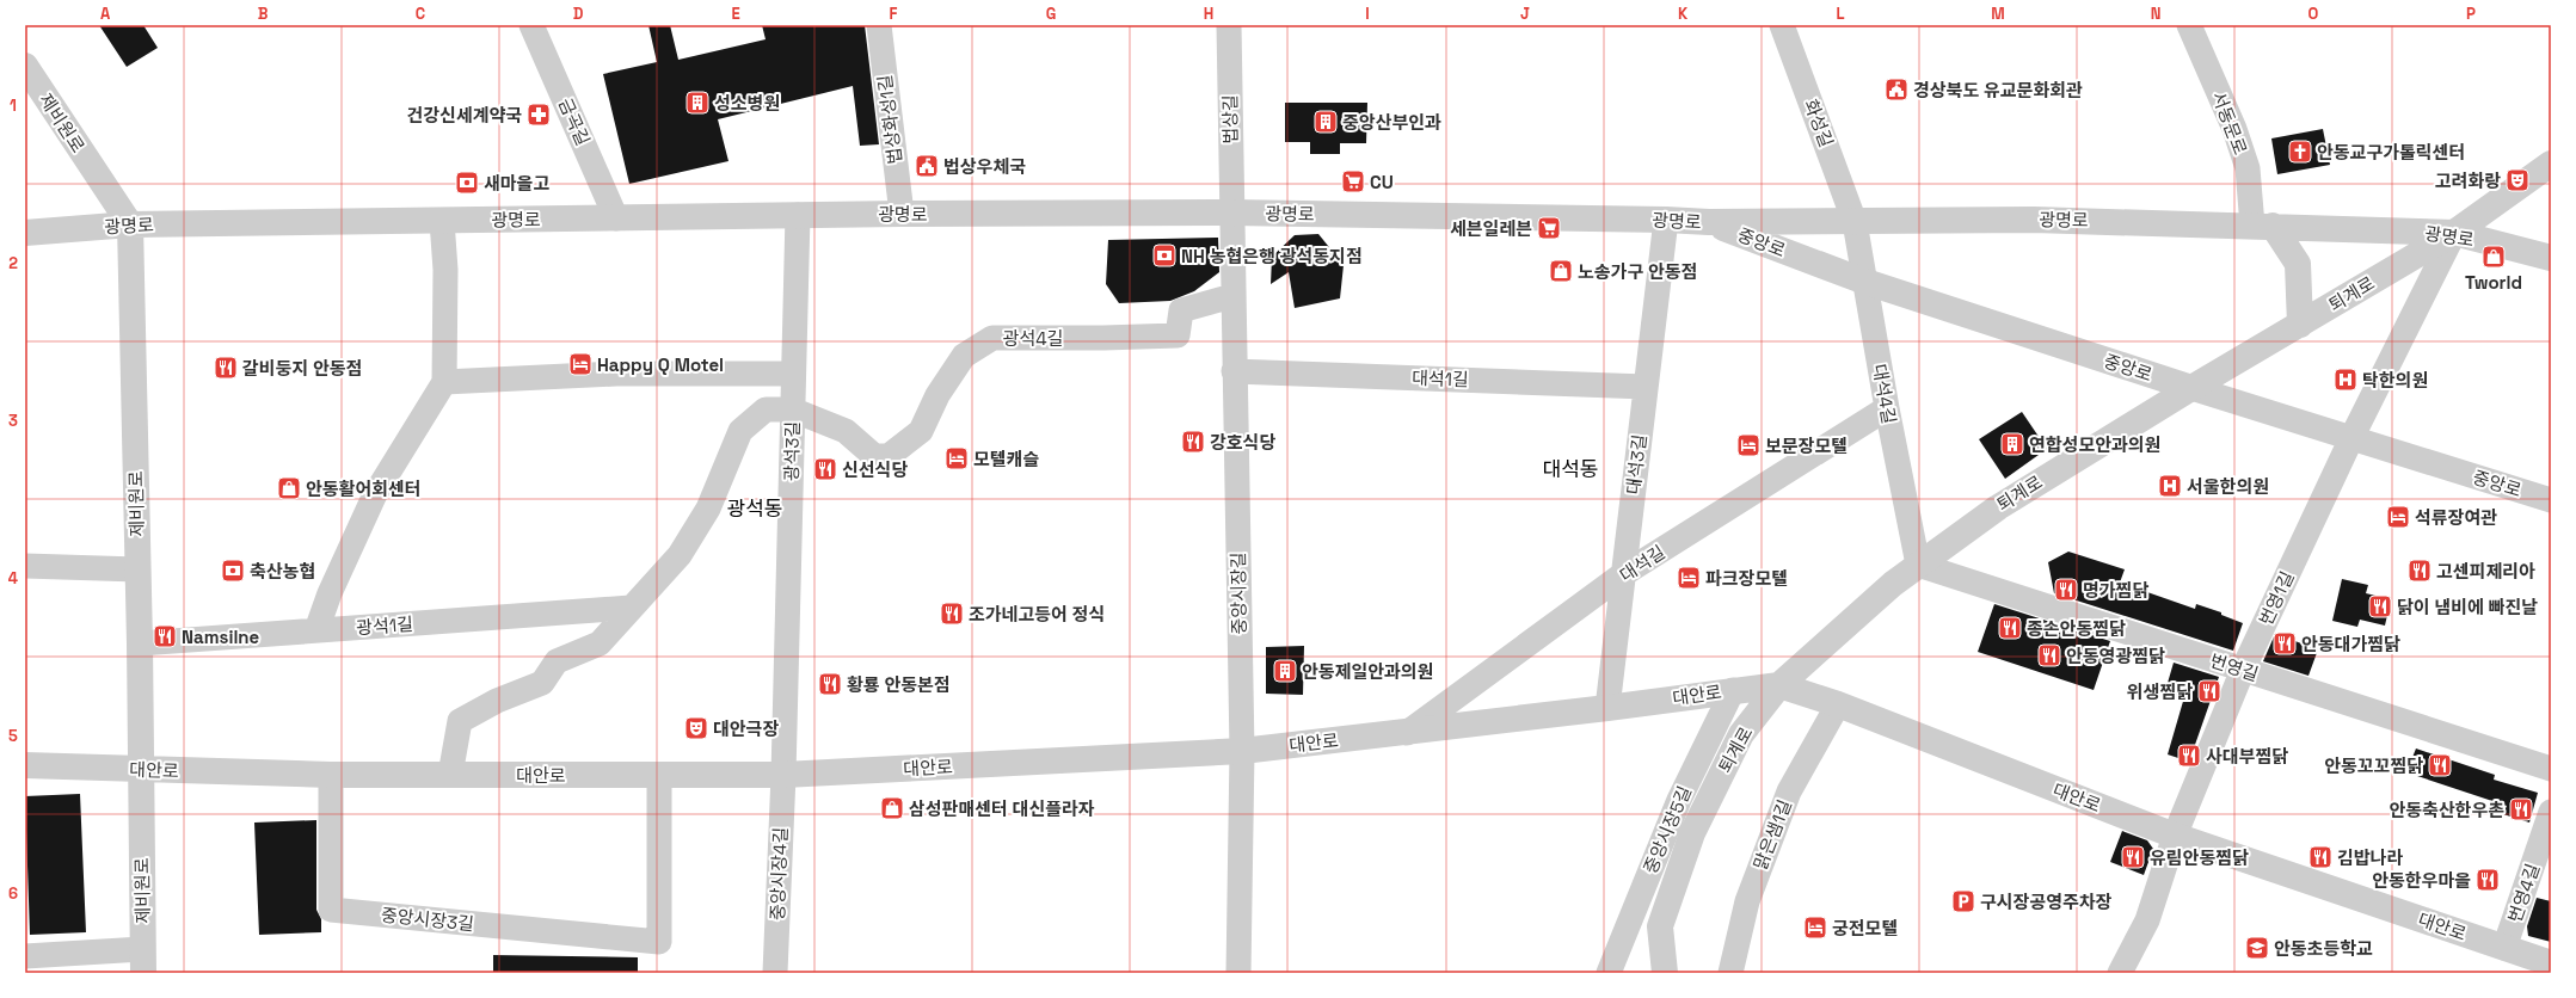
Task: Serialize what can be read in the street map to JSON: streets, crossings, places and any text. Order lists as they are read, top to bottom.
{
  "streets": {
    "street": [
      "법상화성1길",
      "법상길",
      "금곡길",
      "제비원로",
      "화성길",
      "서동문로",
      "광명로",
      "중앙로",
      "퇴계로",
      "광석4길",
      "대석1길",
      "대석4길",
      "광석3길",
      "대석3길",
      "대석길",
      "중앙시장길",
      "번영1길",
      "광석1길",
      "번영길",
      "대안로",
      "중앙시장5길",
      "맑은샘1길",
      "중앙시장4길",
      "번영4길",
      "중앙시장3길"
    ]
  },
  "crossings": [
    ["법상화성1길", "광명로"],
    ["법상길", "광명로"],
    ["법상길", "중앙시장길"],
    ["금곡길", "광명로"],
    ["제비원로", "광명로"],
    ["제비원로", "광석1길"],
    ["제비원로", "대안로"],
    ["화성길", "광명로"],
    ["화성길", "대석4길"],
    ["서동문로", "광명로"],
    ["광명로", "중앙로"],
    ["광명로", "퇴계로"],
    ["광명로", "대석4길"],
    ["광명로", "광석3길"],
    ["광명로", "대석3길"],
    ["광명로", "중앙시장길"],
    ["광명로", "번영1길"],
    ["중앙로", "퇴계로"],
    ["중앙로", "대석4길"],
    ["중앙로", "번영1길"],
    ["퇴계로", "대석4길"],
    ["퇴계로", "번영1길"],
    ["퇴계로", "번영길"],
    ["퇴계로", "대안로"],
    ["광석4길", "광석3길"],
    ["광석4길", "중앙시장길"],
    ["대석1길", "대석3길"],
    ["대석1길", "중앙시장길"],
    ["대석4길", "대석길"],
    ["대석4길", "번영길"],
    ["광석3길", "대안로"],
    ["광석3길", "중앙시장4길"],
    ["대석3길", "대석길"],
    ["대석3길", "대안로"],
    ["대석길", "대안로"],
    ["중앙시장길", "대안로"],
    ["번영1길", "번영길"],
    ["번영1길", "대안로"],
    ["대안로", "중앙시장5길"],
    ["대안로", "맑은샘1길"],
    ["대안로", "중앙시장4길"],
    ["대안로", "번영4길"],
    ["대안로", "중앙시장3길"]
  ],
  "districts": ["대석동", "광석동"],
  "places": {
    "public building": ["경상북도 유교문화회관", "법상우체국"],
    "building": [
      "성소병원",
      "중앙산부인과",
      "연합성모안과의원",
      "안동제일안과의원"
    ],
    "pharmacy": ["건강신세계약국"],
    "church": ["안동교구가톨릭센터"],
    "theatre": ["고려화랑", "대안극장"],
    "supermarket": ["CU", "세븐일레븐"],
    "bank": ["새마을고", "NH 농협은행 광석동지점", "축산농협"],
    "shop": [
      "Tworld",
      "노송가구 안동점",
      "안동활어회센터",
      "삼성판매센터 대신플라자"
    ],
    "hotel": [
      "Happy Q Motel",
      "보문장모텔",
      "모텔캐슬",
      "석류장여관",
      "파크장모텔",
      "궁전모텔"
    ],
    "restaurant": [
      "갈비둥지 안동점",
      "강호식당",
      "신선식당",
      "고센피제리아",
      "명가찜닭",
      "닭이 냄비에 빠진날",
      "조가네고등어 정식",
      "종손안동찜닭",
      "Namsilne",
      "안동대가찜닭",
      "안동영광찜닭",
      "황룡 안동본점",
      "위생찜닭",
      "사대부찜닭",
      "안동꼬꼬찜닭",
      "안동축산한우촌",
      "유림안동찜닭",
      "김밥나라",
      "안동한우마을"
    ],
    "hospital": ["탁한의원", "서울한의원"],
    "parking": ["구시장공영주차장"],
    "school or university": ["안동초등학교"]
  },
  "grid": {
    "columns": [
      "A",
      "B",
      "C",
      "D",
      "E",
      "F",
      "G",
      "H",
      "I",
      "J",
      "K",
      "L",
      "M",
      "N",
      "O",
      "P"
    ],
    "rows": [
      "1",
      "2",
      "3",
      "4",
      "5",
      "6"
    ]
  }
}
